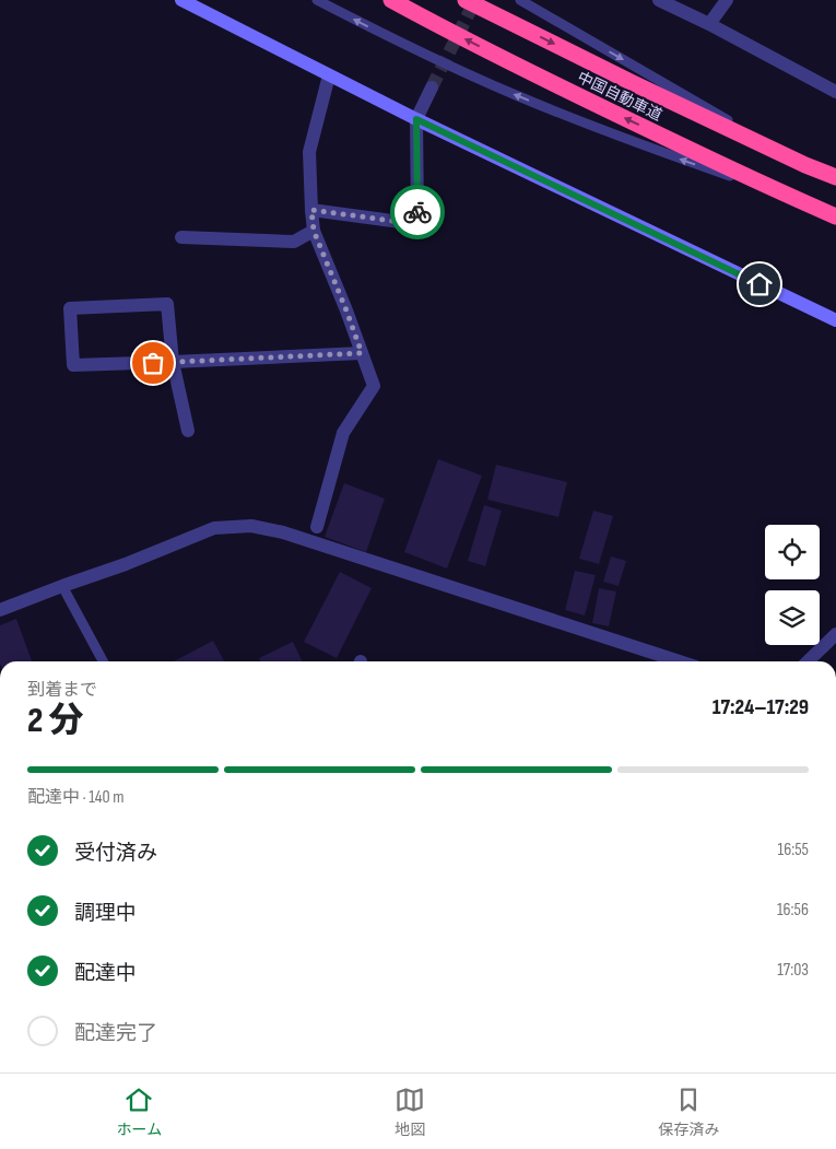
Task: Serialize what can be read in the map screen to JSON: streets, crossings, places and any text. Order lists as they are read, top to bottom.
{
  "streets": {
    "highway": ["中国自動車道"]
  },
  "page": {
    "heading": ["2 分", "到着まで", "17:24–17:29"],
    "bar": "配達中 · 140 m",
    "list": [
      ["受付済み", "16:55"],
      ["調理中", "16:56"],
      ["配達中", "17:03"],
      "配達完了"
    ],
    "tabs": ["ホーム", "地図", "保存済み"]
  }
}
